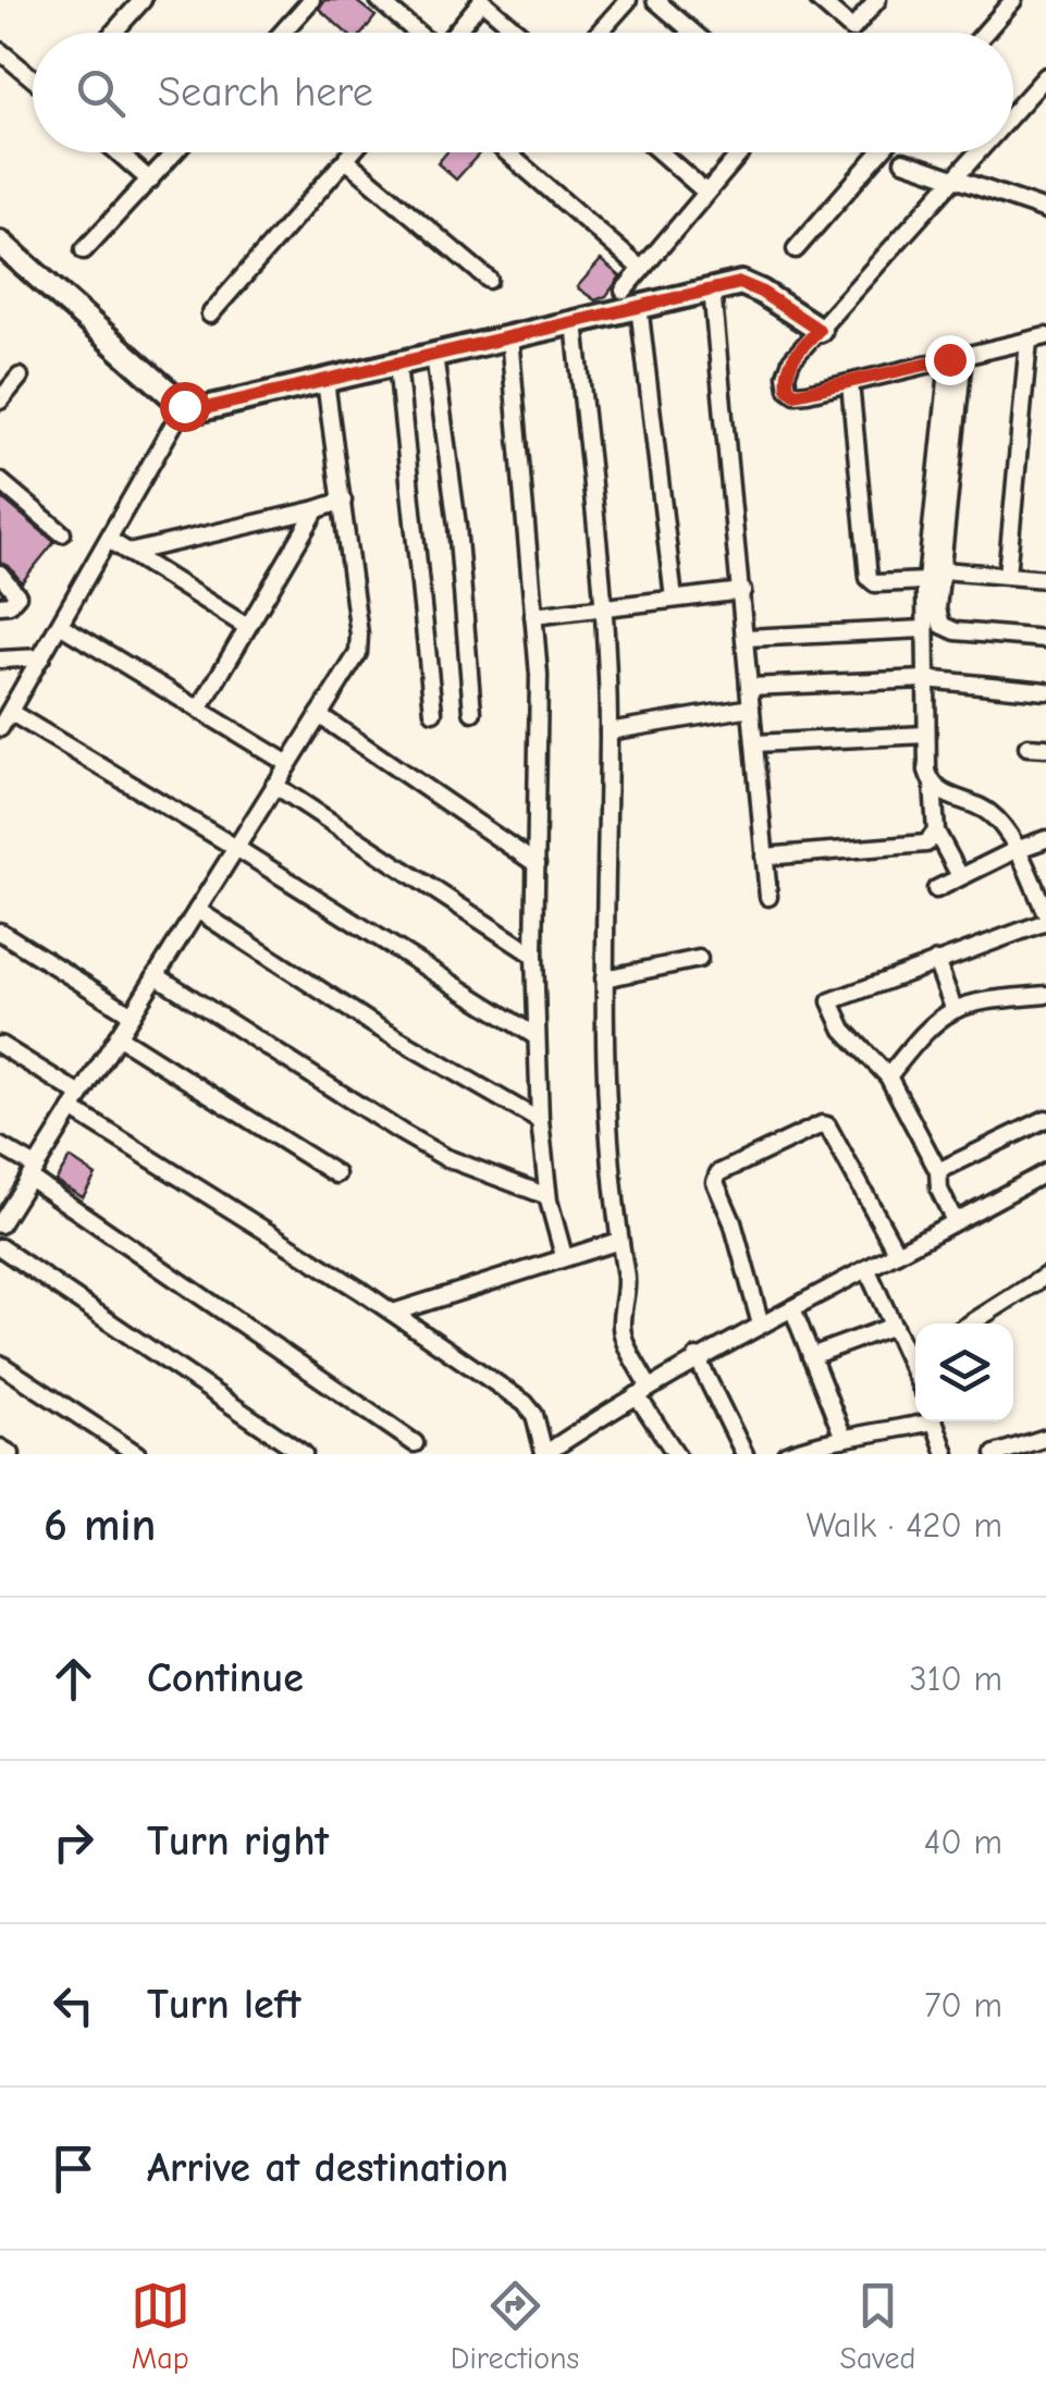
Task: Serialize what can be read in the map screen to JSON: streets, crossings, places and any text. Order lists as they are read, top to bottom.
{
  "page": {
    "search": "Search here",
    "heading": ["6 min", "Walk · 420 m"],
    "list": [
      ["Continue", "310 m"],
      ["Turn right", "40 m"],
      ["Turn left", "70 m"],
      "Arrive at destination"
    ],
    "nav": ["Map", "Directions", "Saved"]
  }
}
